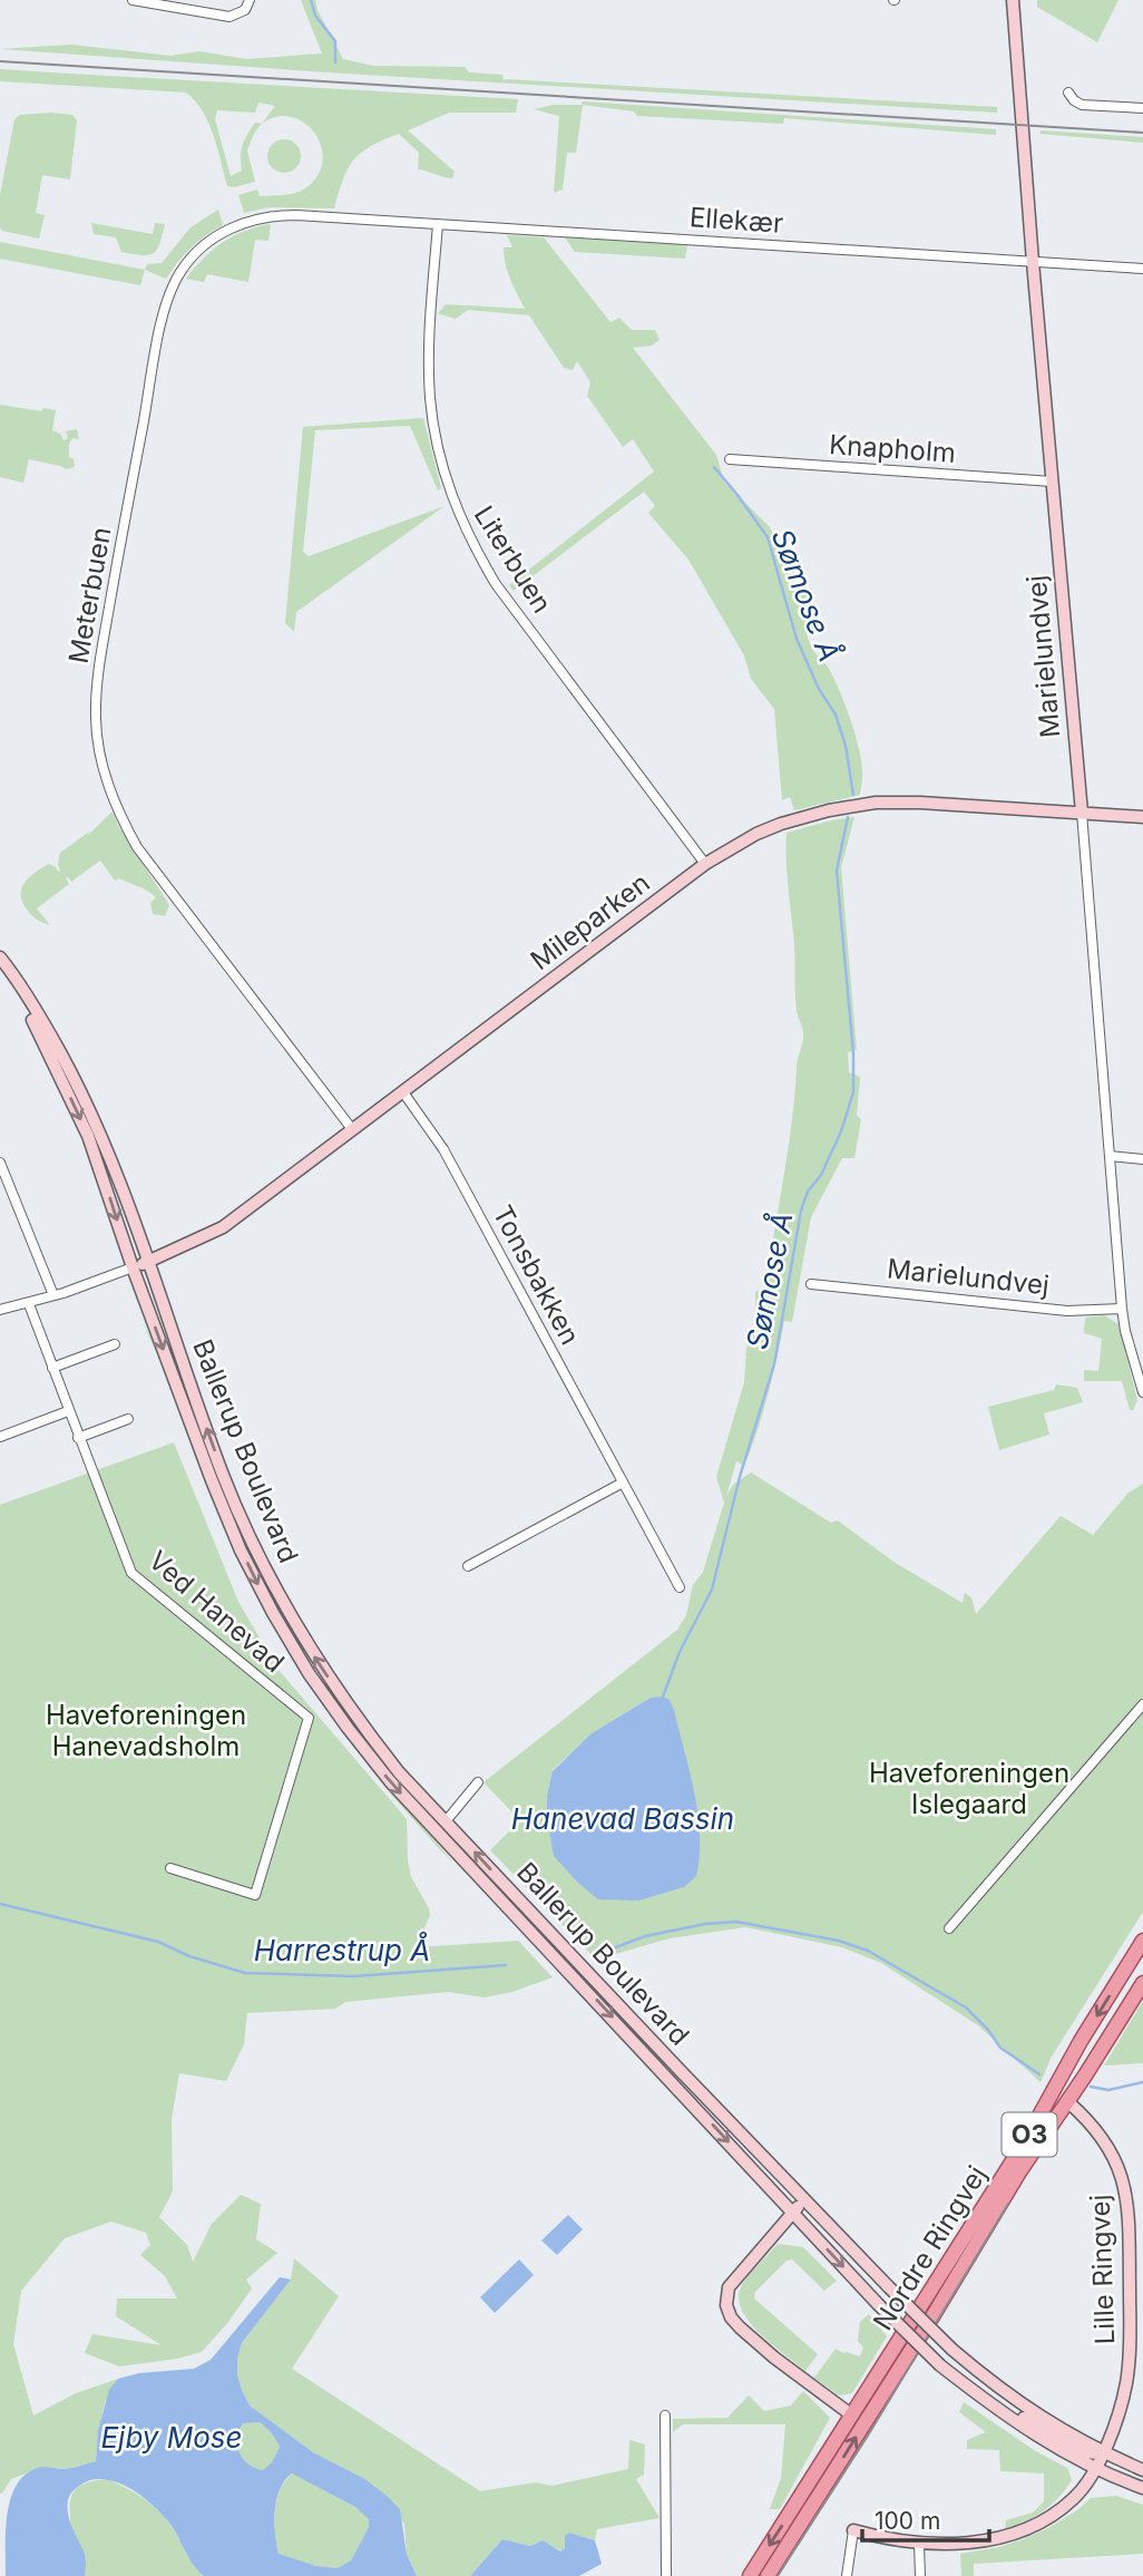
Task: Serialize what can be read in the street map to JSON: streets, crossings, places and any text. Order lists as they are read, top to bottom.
{
  "streets": {
    "main road": ["O3", "Nordre Ringvej"],
    "street": [
      "Ellekær",
      "Knapholm",
      "Literbuen",
      "Meterbuen",
      "Marielundvej",
      "Mileparken",
      "Tonsbakken",
      "Ballerup Boulevard",
      "Ved Hanevad",
      "Lille Ringvej"
    ]
  },
  "crossings": [
    ["Ellekær", "Literbuen"],
    ["Ellekær", "Meterbuen"],
    ["Ellekær", "Marielundvej"],
    ["Knapholm", "Marielundvej"],
    ["Literbuen", "Meterbuen"],
    ["Literbuen", "Mileparken"],
    ["Meterbuen", "Mileparken"],
    ["Marielundvej", "Mileparken"],
    ["Mileparken", "Tonsbakken"],
    ["Mileparken", "Ballerup Boulevard"],
    ["Ballerup Boulevard", "Lille Ringvej"],
    ["Nordre Ringvej", "Lille Ringvej"]
  ],
  "water": [
    "Sømose Å",
    "Hanevad Bassin",
    "Harrestrup Å",
    "Ejby Mose"
  ],
  "parks": ["Haveforeningen Hanevadsholm", "Haveforeningen Islegaard"],
  "scale_bar": "100 m"
}
